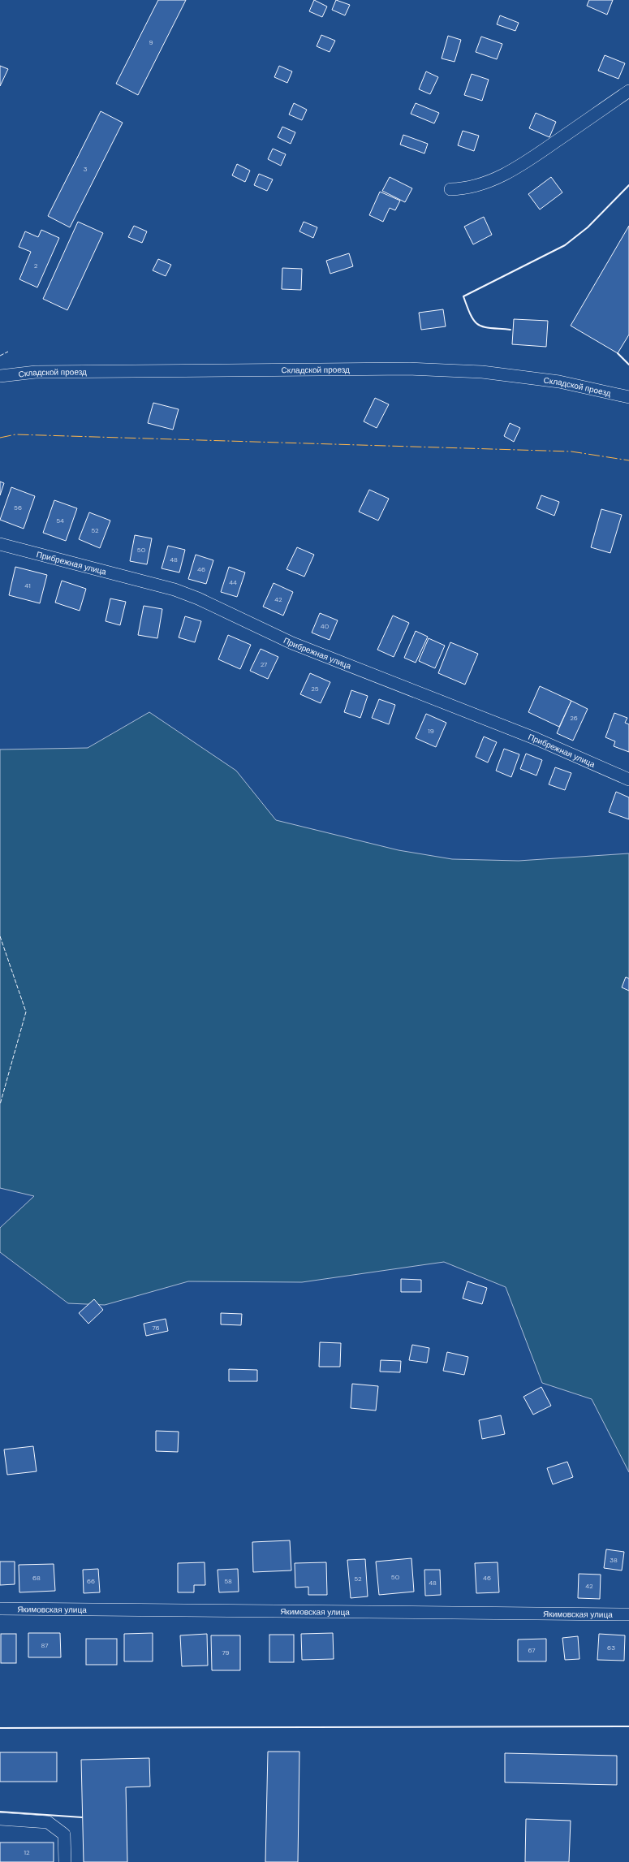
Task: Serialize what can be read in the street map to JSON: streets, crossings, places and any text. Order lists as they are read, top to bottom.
{
  "streets": {
    "street": ["Складской проезд", "Прибрежная улица", "Якимовская улица"]
  },
  "house_numbers": [
    "9",
    "3",
    "2",
    "56",
    "54",
    "52",
    "50",
    "48",
    "46",
    "44",
    "41",
    "42",
    "40",
    "27",
    "25",
    "26",
    "19",
    "76",
    "38",
    "50",
    "68",
    "46",
    "52",
    "66",
    "58",
    "48",
    "42",
    "87",
    "63",
    "67",
    "79",
    "12"
  ]
}
